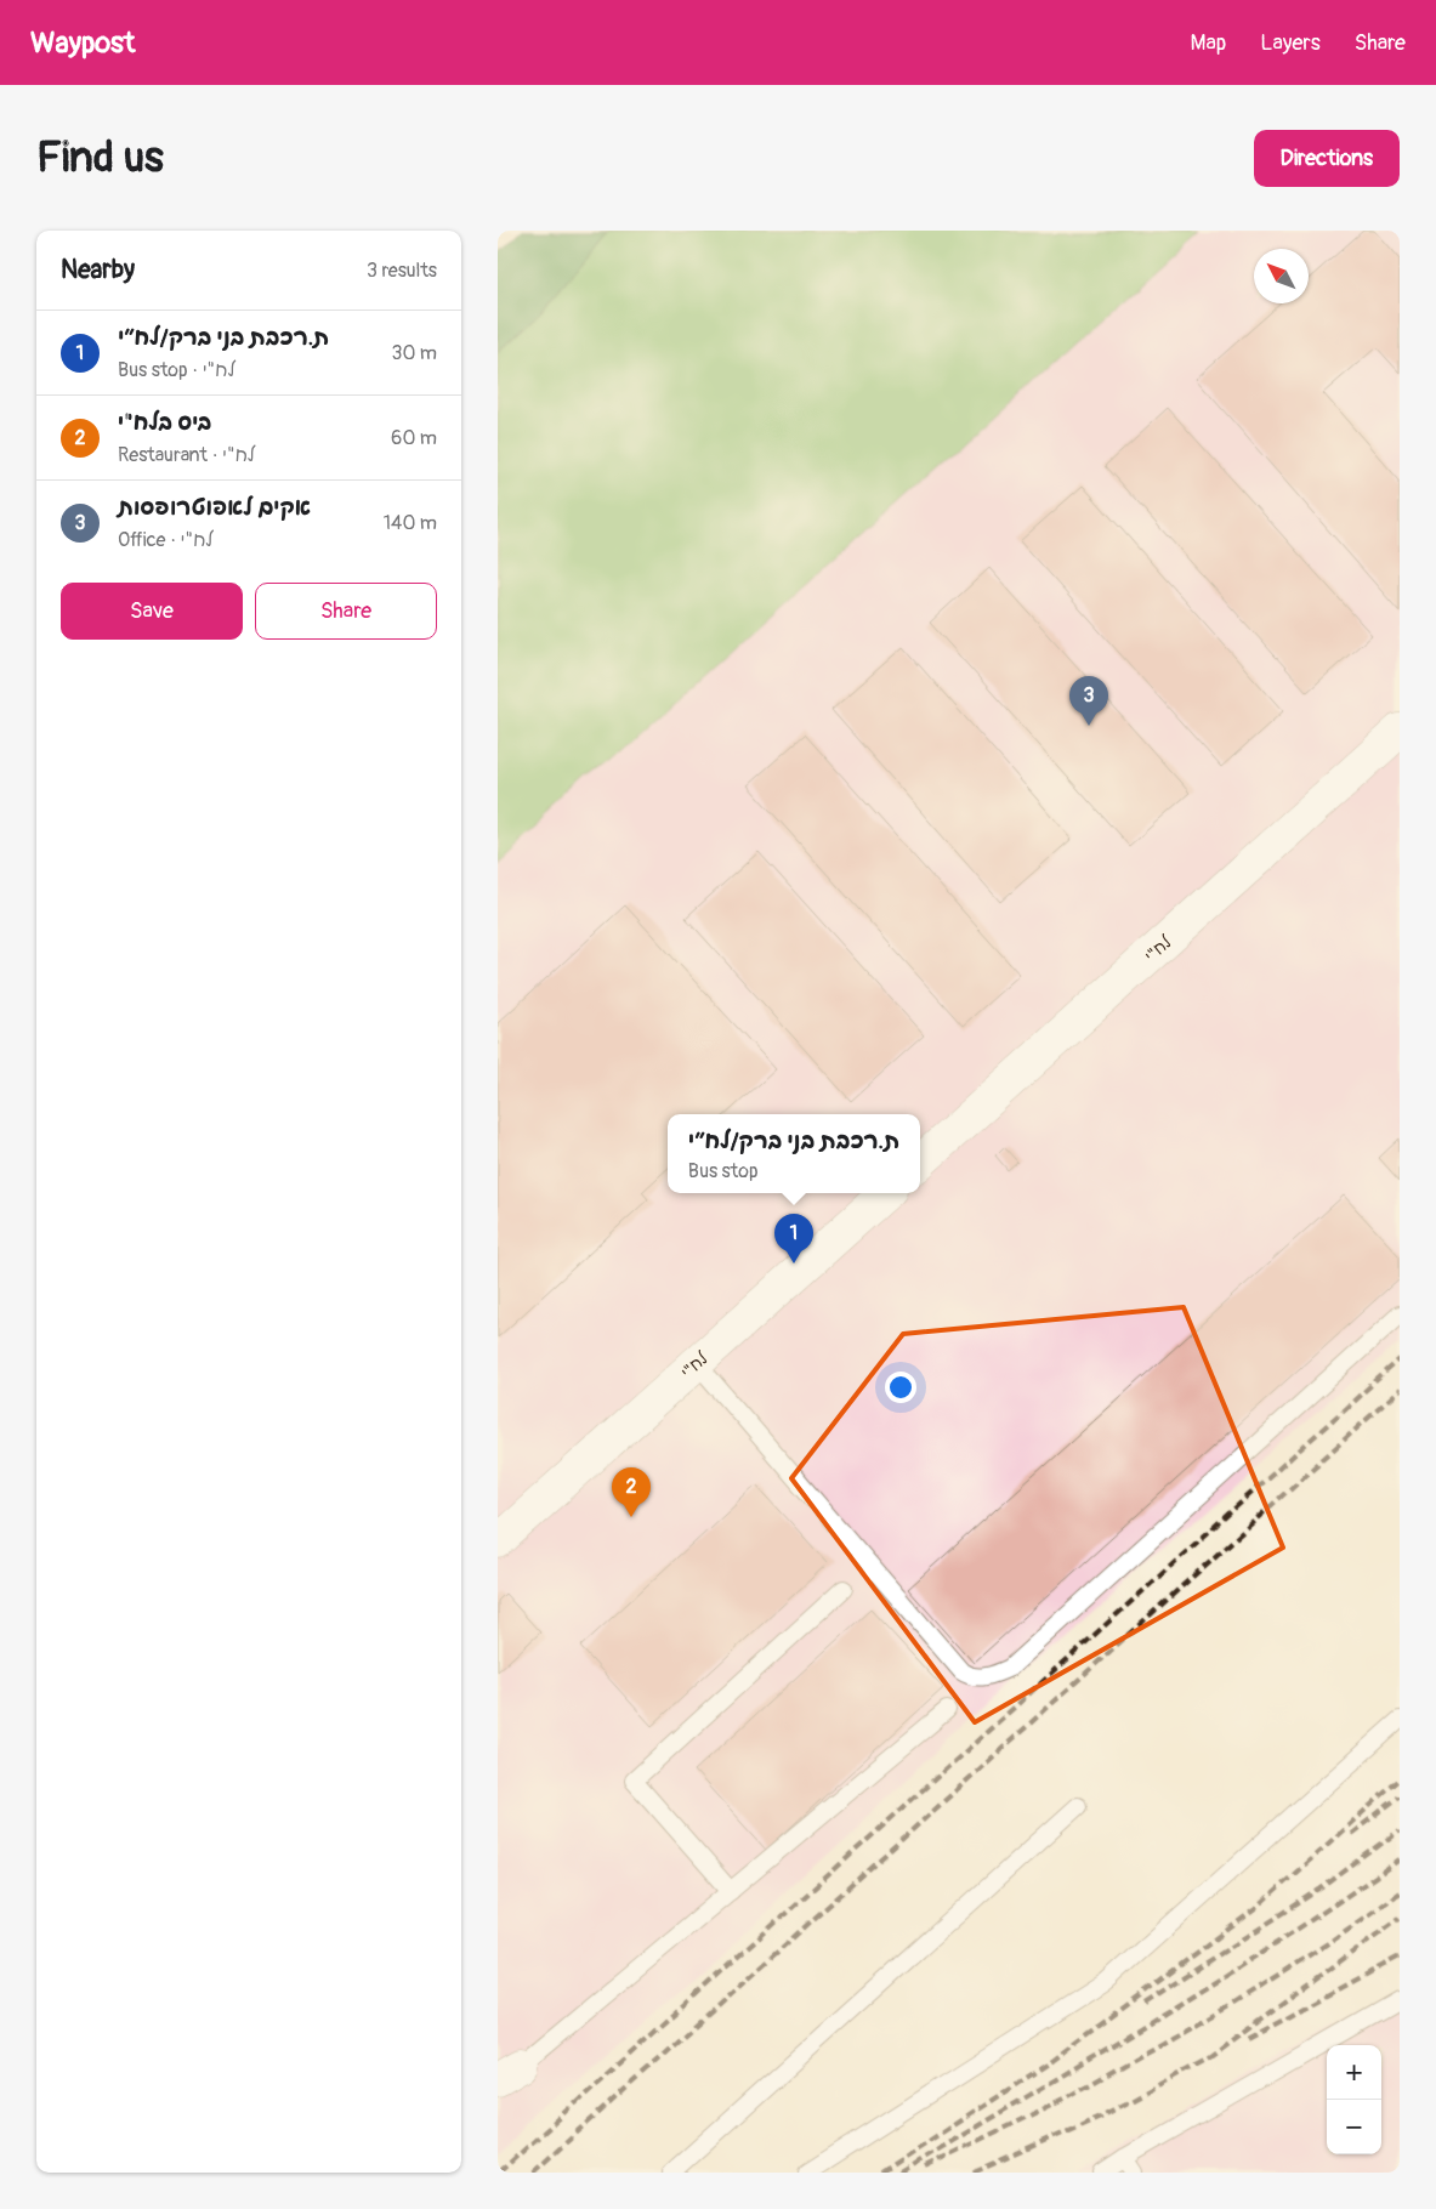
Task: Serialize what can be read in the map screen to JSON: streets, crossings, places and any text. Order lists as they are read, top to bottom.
{
  "streets": {
    "street": ["לח\"י"]
  },
  "north": "top left",
  "page": {
    "header": "Waypost",
    "nav": ["Map", "Layers", "Share"],
    "buttons": [
      "Directions",
      ["Save", "Share"]
    ],
    "title": "Find us",
    "heading": ["Nearby", "3 results"],
    "list": [
      {
        "mark": "1",
        "name": "ת.רכבת בני ברק/לח״י",
        "note": "Bus stop · לח\"י",
        "value": "30 m"
      },
      {
        "mark": "2",
        "name": "ביס בלח\"י",
        "note": "Restaurant · לח\"י",
        "value": "60 m"
      },
      {
        "mark": "3",
        "name": "אקים לאפוטרופסות",
        "note": "Office · לח\"י",
        "value": "140 m"
      }
    ],
    "pins": ["3", "1", "2"],
    "popup": ["ת.רכבת בני ברק/לח״י", "Bus stop"],
    "map_buttons": ["+", "−"]
  }
}
